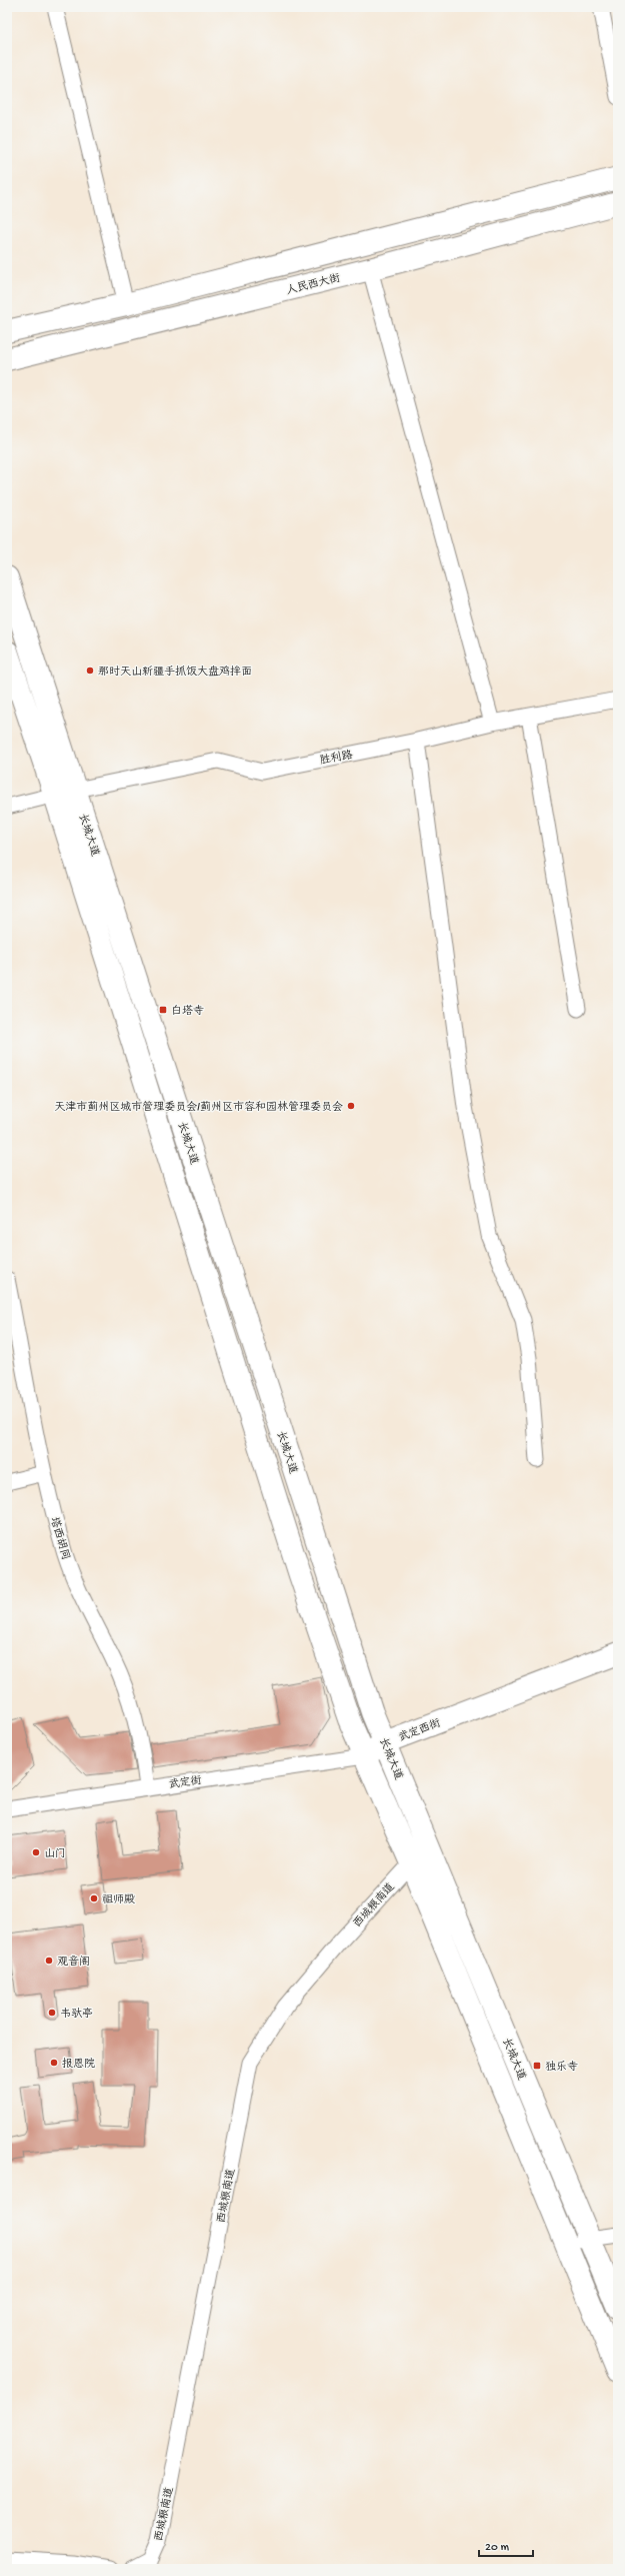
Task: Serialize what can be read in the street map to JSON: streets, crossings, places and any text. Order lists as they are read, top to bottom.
{
  "streets": {
    "main road": ["人民西大街", "长城大道", "武定西街"],
    "street": [
      "胜利路",
      "塔西胡同",
      "武定街",
      "西城粮南道"
    ]
  },
  "crossings": [
    ["胜利路", "长城大道"],
    ["长城大道", "武定西街"],
    ["长城大道", "武定街"],
    ["长城大道", "西城粮南道"],
    ["塔西胡同", "武定街"],
    ["武定西街", "武定街"]
  ],
  "places": {
    "other": [
      "那时天山新疆手抓饭大盘鸡拌面",
      "天津市蓟州区城市管理委员会/蓟州区市容和园林管理委员会",
      "山门",
      "祖师殿",
      "观音阁",
      "韦驮亭",
      "报恩院"
    ],
    "transit": ["白塔寺", "独乐寺"]
  },
  "scale_bar": "20 m"
}
